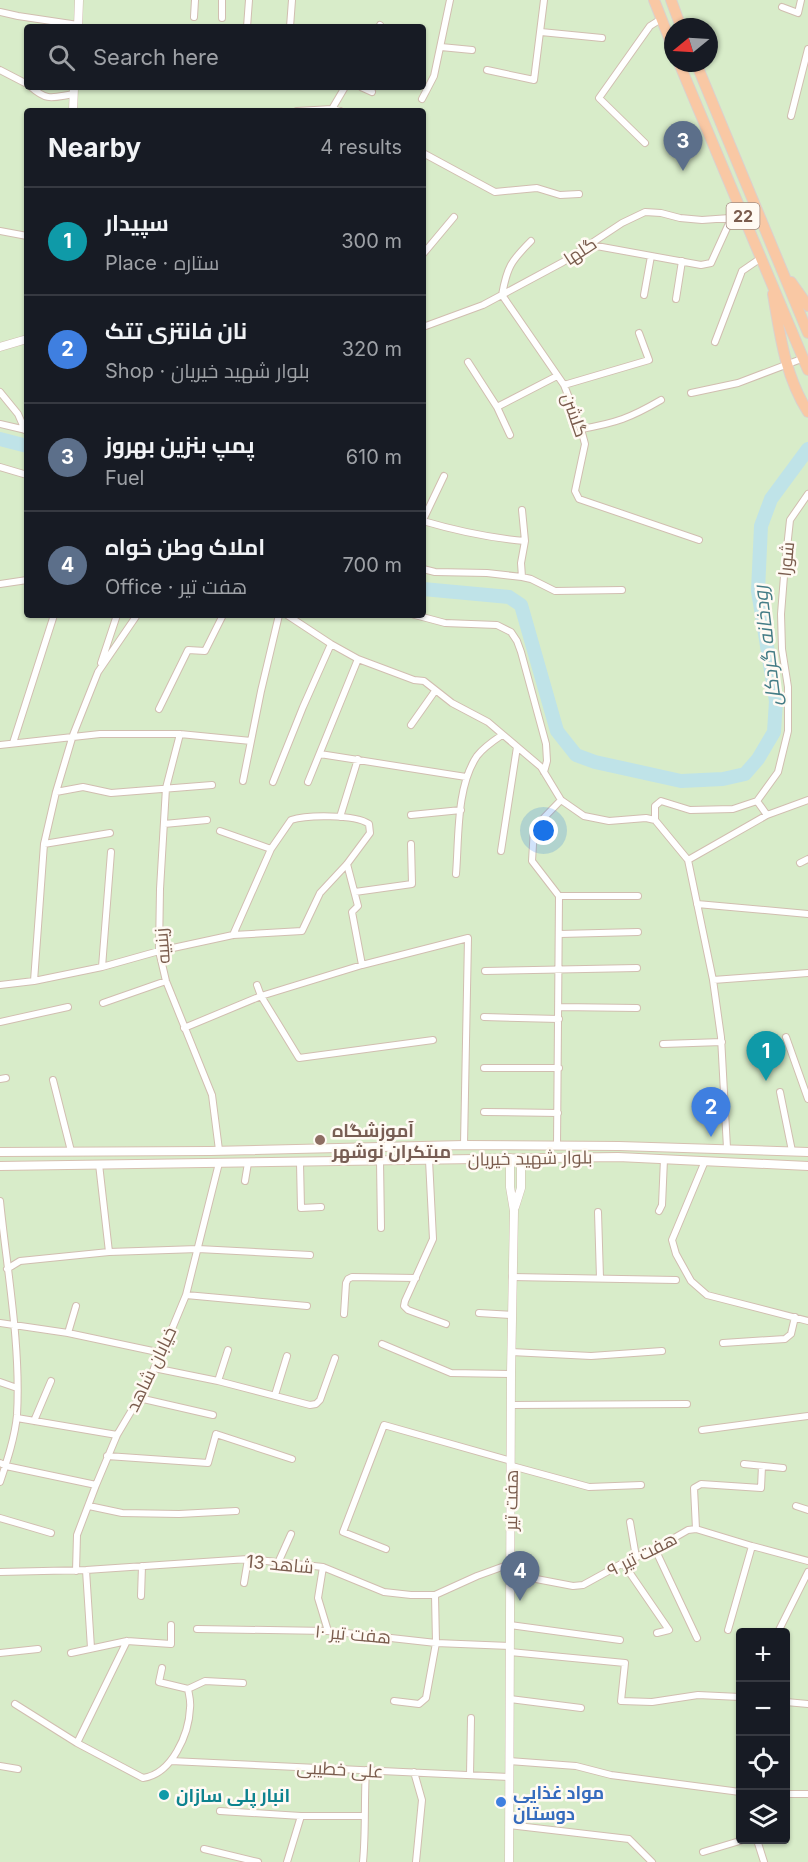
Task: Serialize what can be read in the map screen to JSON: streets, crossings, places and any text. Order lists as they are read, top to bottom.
{
  "streets": {
    "highway": ["22"],
    "main road": ["بلوار شهید خیریان"],
    "street": [
      "گلها",
      "گلشن",
      "شورا",
      "زینبیه",
      "خیابان شاهد",
      "هفت تیر",
      "هفت تیر ۹",
      "شاهد 13",
      "هفت تیر ۱۰",
      "علی خطیبی"
    ]
  },
  "crossings": [
    ["22", "گلها"],
    ["گلها", "گلشن"],
    ["زینبیه", "بلوار شهید خیریان"],
    ["بلوار شهید خیریان", "خیابان شاهد"],
    ["بلوار شهید خیریان", "هفت تیر"],
    ["خیابان شاهد", "شاهد 13"],
    ["هفت تیر", "هفت تیر ۹"],
    ["هفت تیر", "شاهد 13"],
    ["هفت تیر", "هفت تیر ۱۰"],
    ["هفت تیر", "علی خطیبی"]
  ],
  "water": ["رودخانه گردکل"],
  "places": ["آموزشگاه مبتکران نوشهر", "انبار پلی سازان", "مواد غذایی دوستان"],
  "north": "left",
  "page": {
    "search": "Search here",
    "heading": ["Nearby", "4 results"],
    "pins": [
      "3",
      "1",
      "2",
      "4"
    ],
    "list": [
      {
        "mark": "1",
        "name": "سپیدار",
        "note": "Place · ستاره",
        "value": "300 m"
      },
      {
        "mark": "2",
        "name": "نان فانتزی تتک",
        "note": "Shop · بلوار شهید خیریان",
        "value": "320 m"
      },
      {
        "mark": "3",
        "name": "پمپ بنزین بهروز",
        "note": "Fuel",
        "value": "610 m"
      },
      {
        "mark": "4",
        "name": "املاک وطن خواه",
        "note": "Office · هفت تیر",
        "value": "700 m"
      }
    ],
    "map_buttons": ["+", "−"]
  }
}
